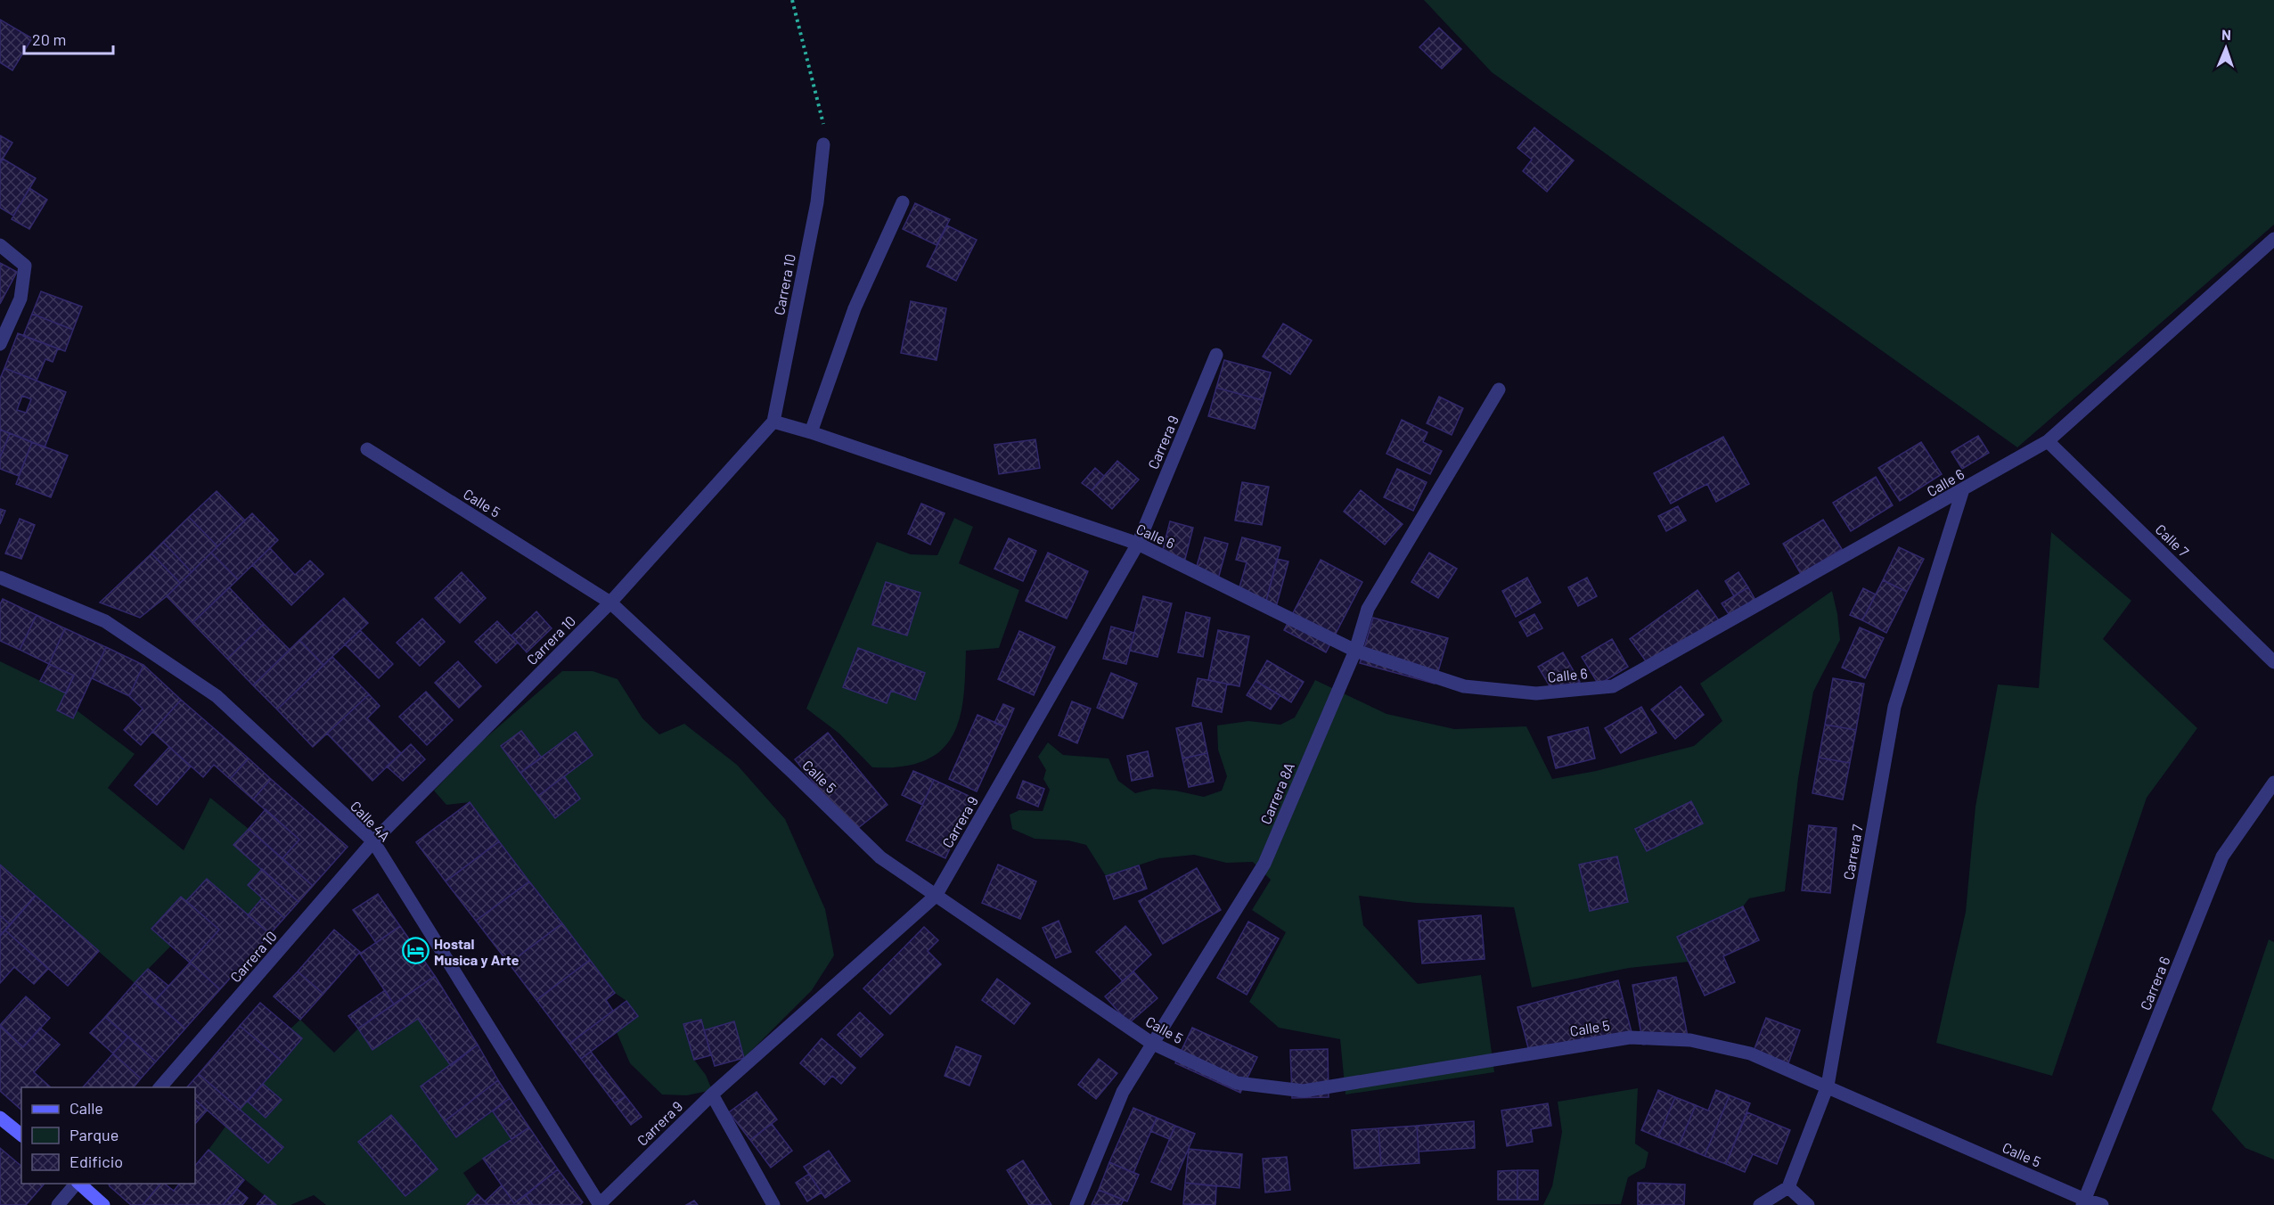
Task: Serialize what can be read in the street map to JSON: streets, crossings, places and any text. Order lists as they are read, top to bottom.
{
  "streets": {
    "street": [
      "Carrera 10",
      "Carrera 9",
      "Calle 6",
      "Calle 5",
      "Calle 7",
      "Carrera 8A",
      "Calle 4A",
      "Carrera 7",
      "Carrera 6"
    ]
  },
  "crossings": [
    ["Carrera 10", "Calle 6"],
    ["Carrera 10", "Calle 5"],
    ["Carrera 10", "Calle 4A"],
    ["Carrera 9", "Calle 6"],
    ["Carrera 9", "Calle 5"],
    ["Carrera 9", "Calle 4A"],
    ["Calle 6", "Calle 7"],
    ["Calle 6", "Carrera 8A"],
    ["Calle 6", "Carrera 7"],
    ["Calle 5", "Carrera 8A"],
    ["Calle 5", "Carrera 7"],
    ["Calle 5", "Carrera 6"]
  ],
  "places": {
    "hotel": ["Hostal Musica y Arte"]
  },
  "legend": ["Calle", "Parque", "Edificio"],
  "scale_bar": "20 m",
  "north": "top"
}
